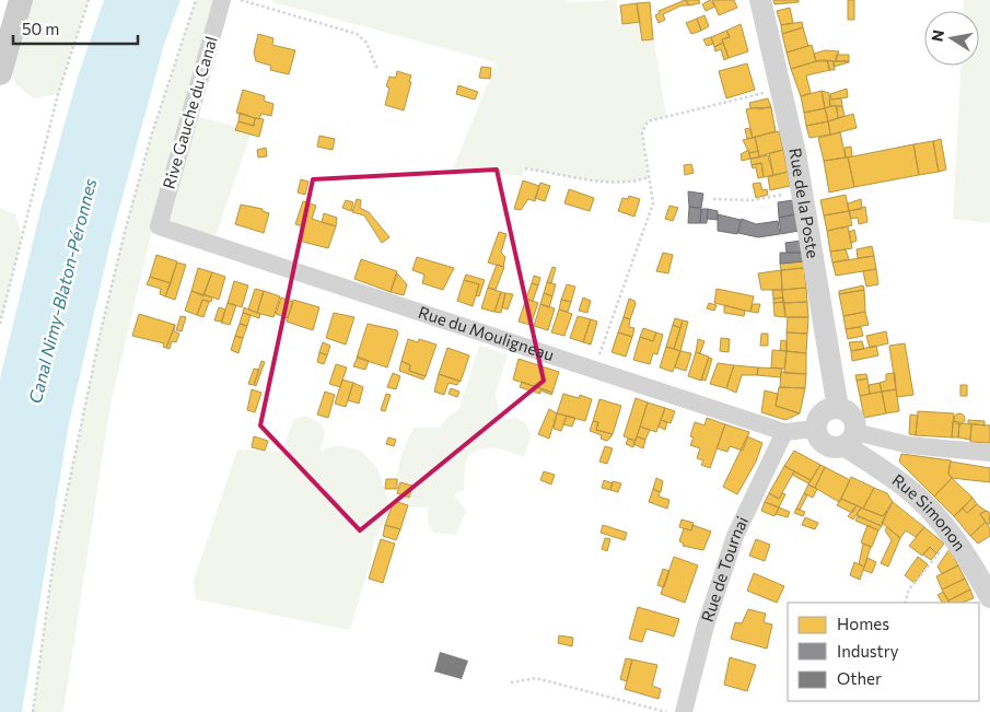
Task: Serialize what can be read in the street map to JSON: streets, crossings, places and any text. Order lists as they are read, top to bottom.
{
  "streets": {
    "street": [
      "Rive Gauche du Canal",
      "Rue de la Poste",
      "Rue du Mouligneau",
      "Rue Simonon",
      "Rue de Tournai"
    ]
  },
  "crossings": [
    ["Rive Gauche du Canal", "Rue du Mouligneau"],
    ["Rue de la Poste", "Rue du Mouligneau"],
    ["Rue de la Poste", "Rue Simonon"],
    ["Rue du Mouligneau", "Rue Simonon"],
    ["Rue du Mouligneau", "Rue de Tournai"]
  ],
  "water": ["Canal Nimy-Blaton-Péronnes"],
  "legend": ["Homes", "Industry", "Other"],
  "scale_bar": "50 m",
  "north": "left"
}
